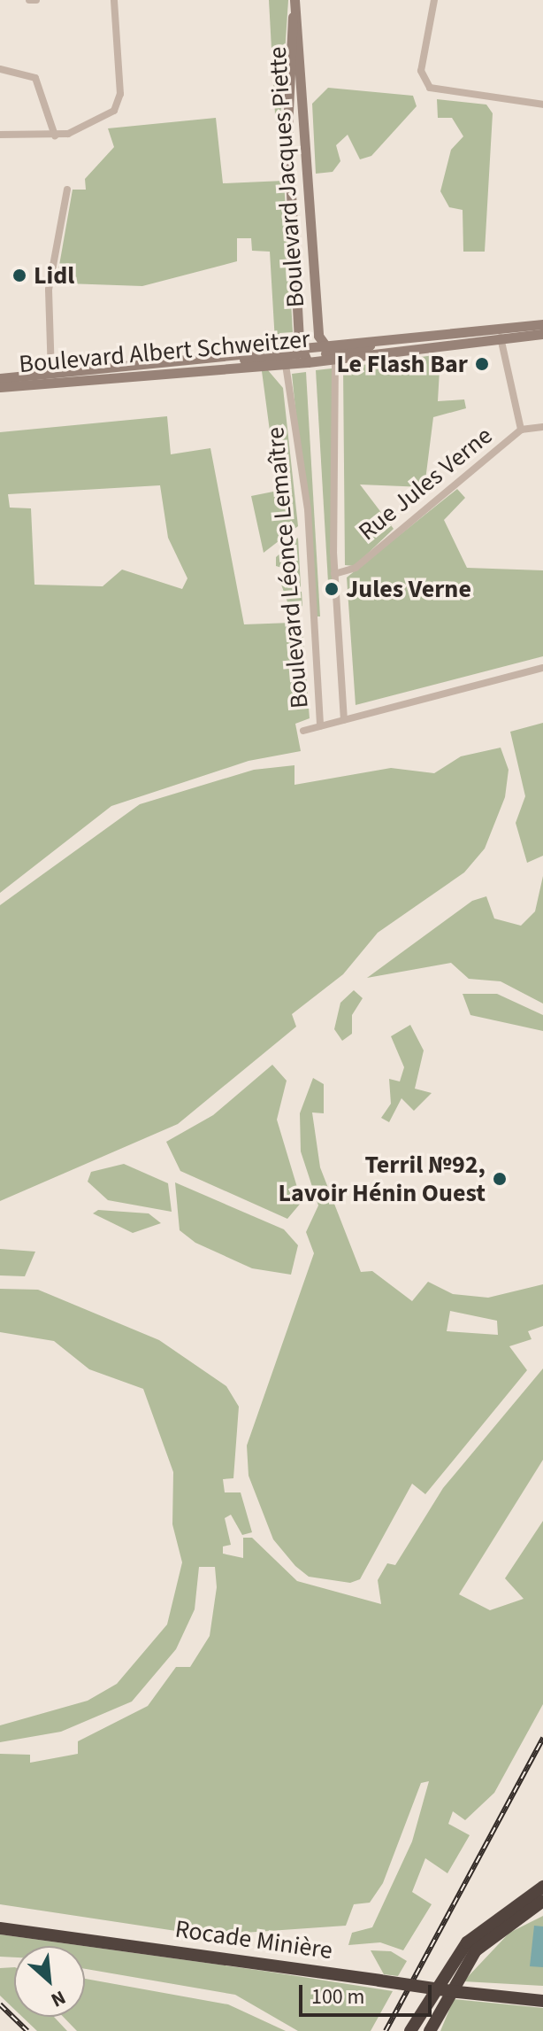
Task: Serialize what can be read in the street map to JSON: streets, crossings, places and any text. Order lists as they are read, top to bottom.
{
  "streets": {
    "highway": ["Rocade Minière"],
    "main road": ["Boulevard Jacques Piette", "Boulevard Albert Schweitzer"],
    "street": ["Rue Jules Verne", "Boulevard Léonce Lemaître"]
  },
  "crossings": [
    ["Boulevard Jacques Piette", "Boulevard Albert Schweitzer"],
    ["Boulevard Jacques Piette", "Boulevard Léonce Lemaître"],
    ["Boulevard Albert Schweitzer", "Boulevard Léonce Lemaître"],
    ["Rue Jules Verne", "Boulevard Léonce Lemaître"]
  ],
  "places": [
    "Lidl",
    "Le Flash Bar",
    "Jules Verne",
    "Terril №92, Lavoir Hénin Ouest"
  ],
  "scale_bar": "100 m",
  "north": "bottom right"
}
